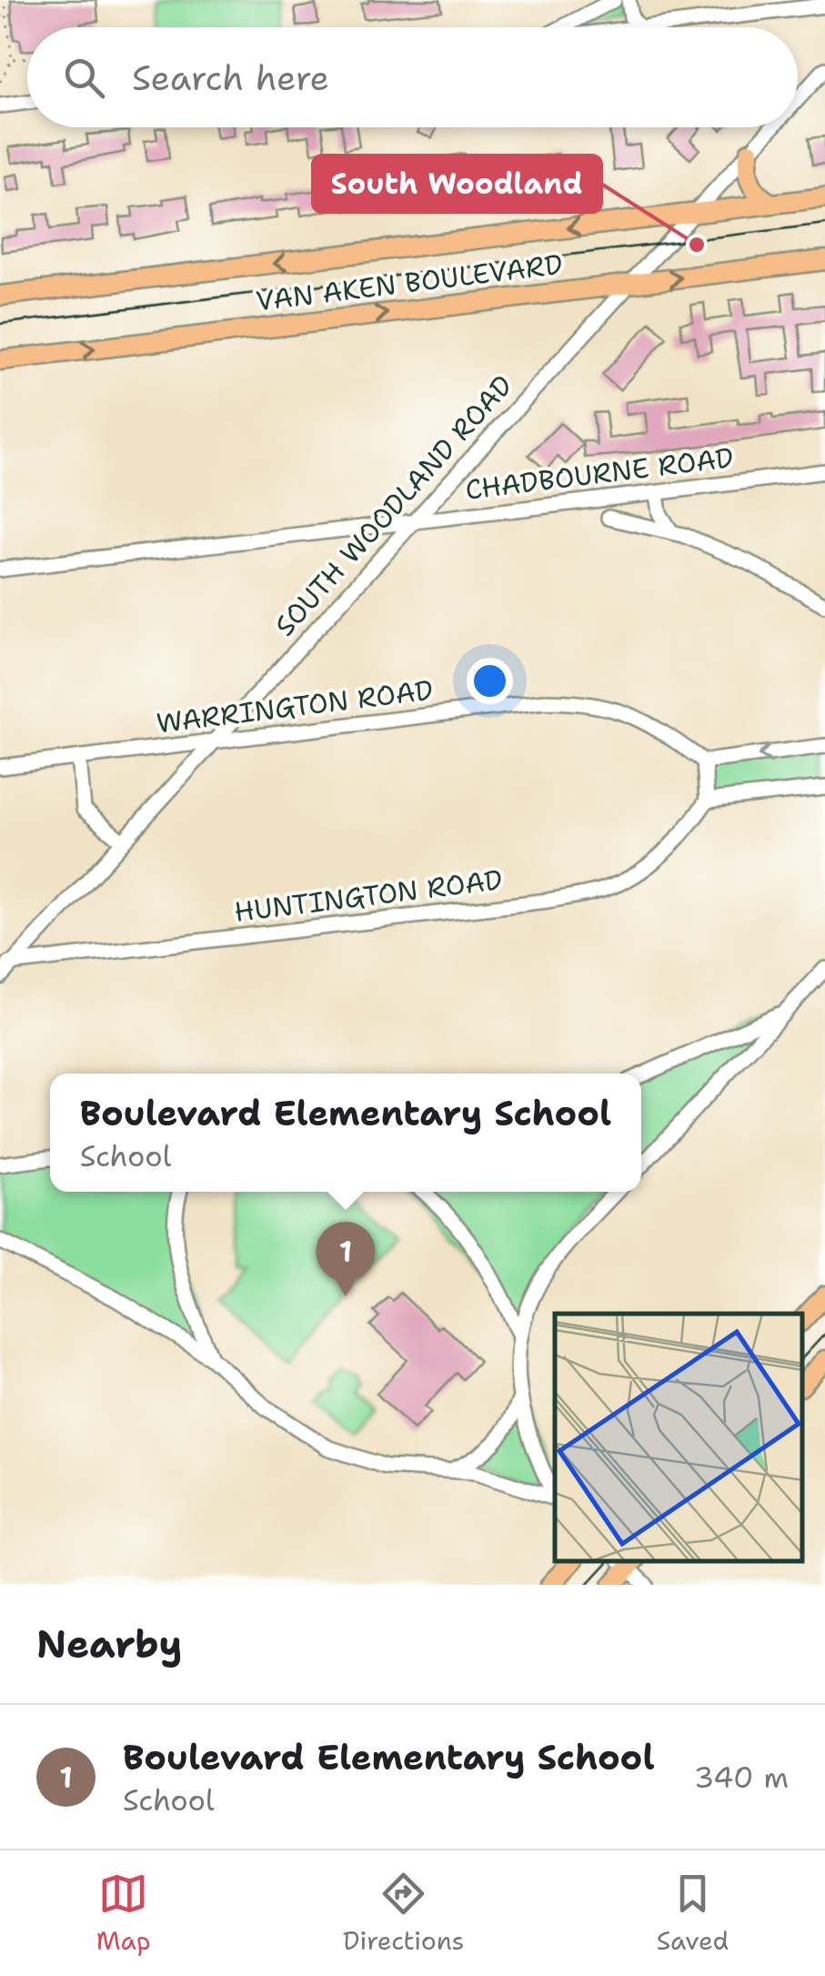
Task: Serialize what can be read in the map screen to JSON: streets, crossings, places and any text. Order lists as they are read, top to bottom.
{
  "streets": {
    "main road": ["VAN AKEN BOULEVARD"],
    "street": [
      "CHADBOURNE ROAD",
      "SOUTH WOODLAND ROAD",
      "WARRINGTON ROAD",
      "HUNTINGTON ROAD"
    ]
  },
  "crossings": [
    ["VAN AKEN BOULEVARD", "SOUTH WOODLAND ROAD"],
    ["CHADBOURNE ROAD", "SOUTH WOODLAND ROAD"],
    ["SOUTH WOODLAND ROAD", "WARRINGTON ROAD"],
    ["SOUTH WOODLAND ROAD", "HUNTINGTON ROAD"]
  ],
  "places": ["South Woodland"],
  "page": {
    "search": "Search here",
    "popup": ["Boulevard Elementary School", "School"],
    "pins": "1",
    "heading": "Nearby",
    "list": [
      {
        "mark": "1",
        "name": "Boulevard Elementary School",
        "note": "School",
        "value": "340 m"
      }
    ],
    "nav": ["Map", "Directions", "Saved"]
  }
}
